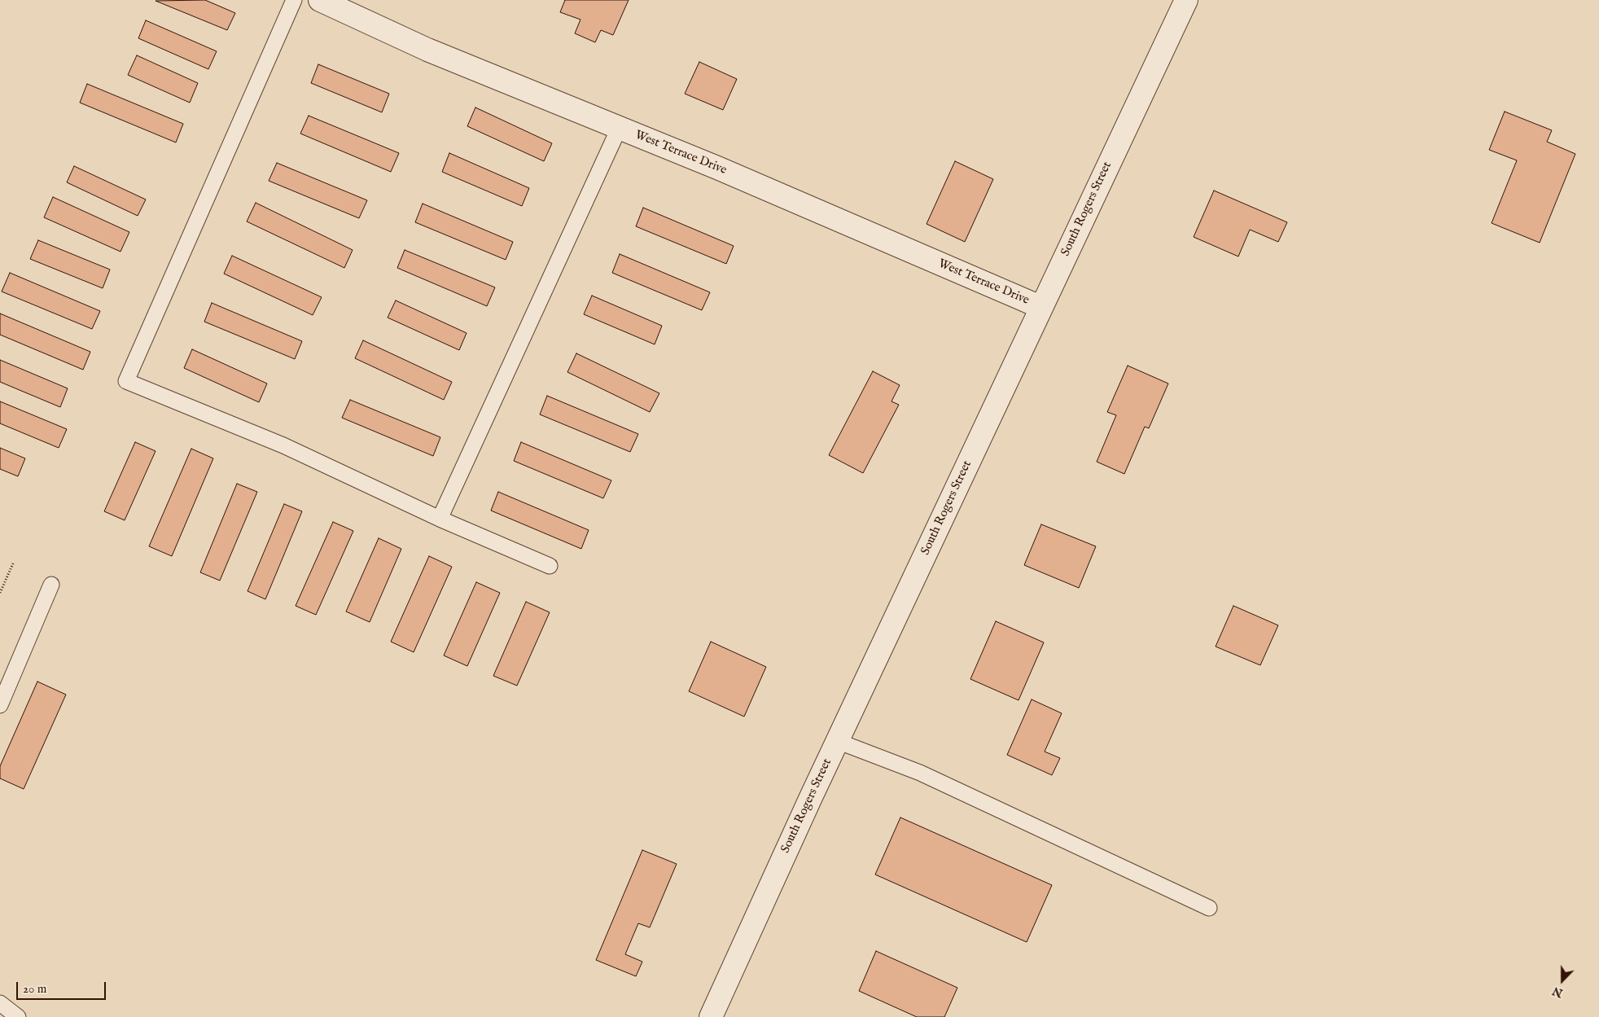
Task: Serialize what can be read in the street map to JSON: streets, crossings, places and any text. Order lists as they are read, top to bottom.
{
  "streets": {
    "street": ["West Terrace Drive", "South Rogers Street"]
  },
  "crossings": [
    ["West Terrace Drive", "South Rogers Street"]
  ],
  "scale_bar": "20 m",
  "north": "bottom"
}
